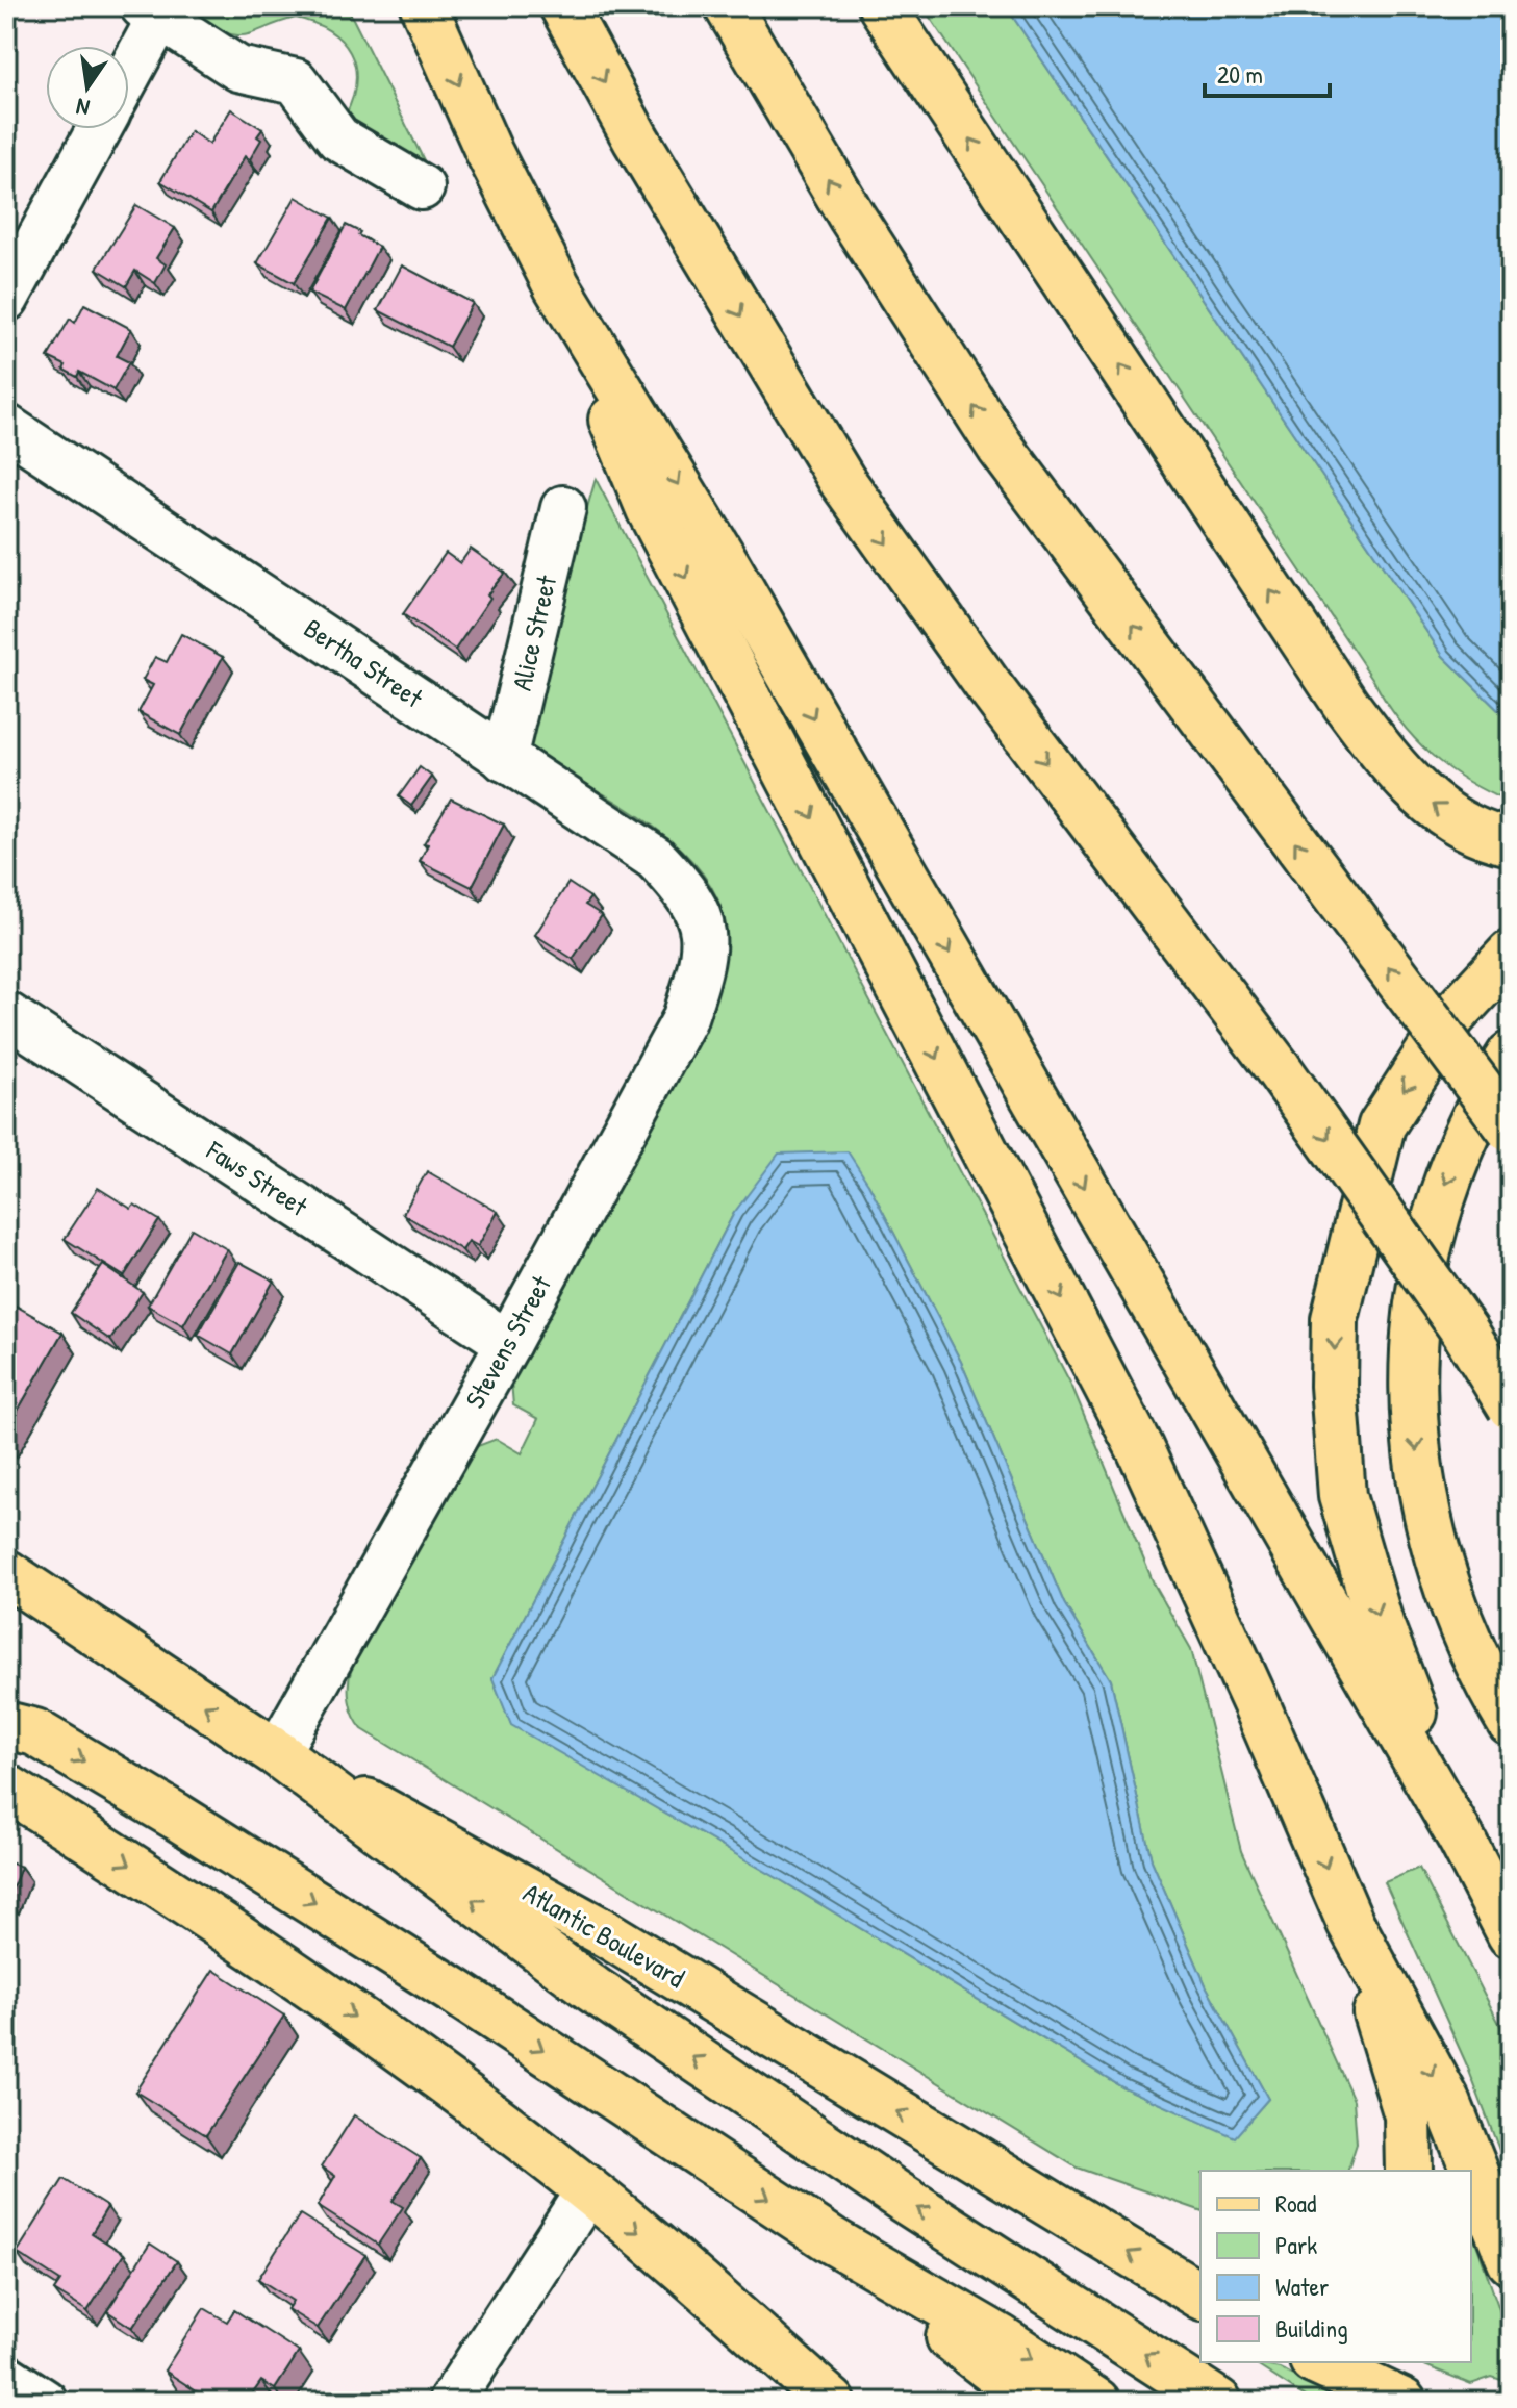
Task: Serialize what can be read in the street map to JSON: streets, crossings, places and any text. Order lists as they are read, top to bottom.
{
  "streets": {
    "main road": ["Atlantic Boulevard"],
    "street": [
      "Alice Street",
      "Bertha Street",
      "Faws Street",
      "Stevens Street"
    ]
  },
  "crossings": [
    ["Alice Street", "Bertha Street"],
    ["Bertha Street", "Stevens Street"],
    ["Faws Street", "Stevens Street"],
    ["Stevens Street", "Atlantic Boulevard"]
  ],
  "legend": [
    "Road",
    "Park",
    "Water",
    "Building"
  ],
  "scale_bar": "20 m",
  "north": "bottom"
}
